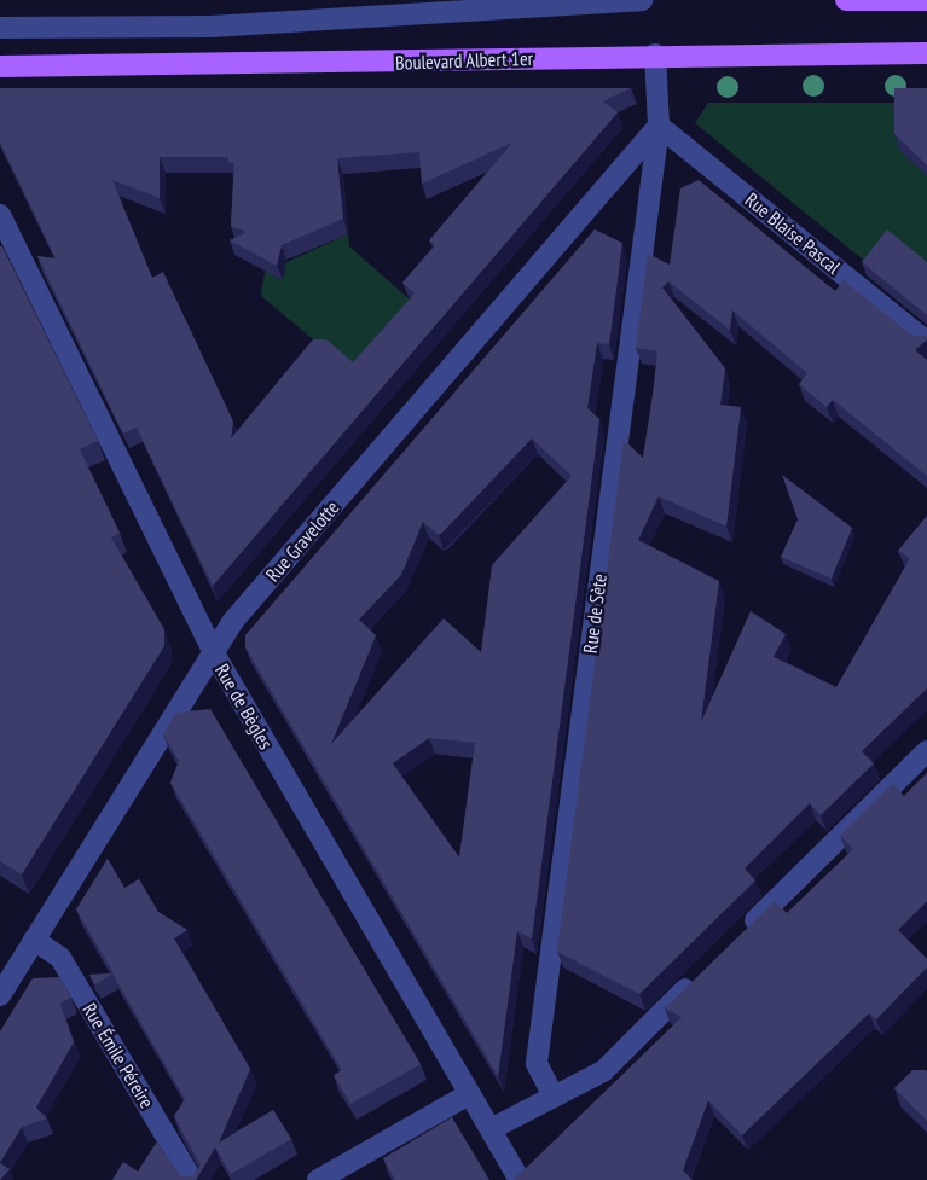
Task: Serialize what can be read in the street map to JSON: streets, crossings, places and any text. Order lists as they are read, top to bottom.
{
  "streets": {
    "main road": ["Boulevard Albert 1er"],
    "street": [
      "Rue Blaise Pascal",
      "Rue Gravelotte",
      "Rue de Sète",
      "Rue de Bègles",
      "Rue Émile Péreire"
    ]
  },
  "crossings": [
    ["Boulevard Albert 1er", "Rue de Sète"],
    ["Rue Blaise Pascal", "Rue Gravelotte"],
    ["Rue Blaise Pascal", "Rue de Sète"],
    ["Rue Gravelotte", "Rue de Sète"],
    ["Rue Gravelotte", "Rue de Bègles"],
    ["Rue Gravelotte", "Rue Émile Péreire"]
  ]
}
